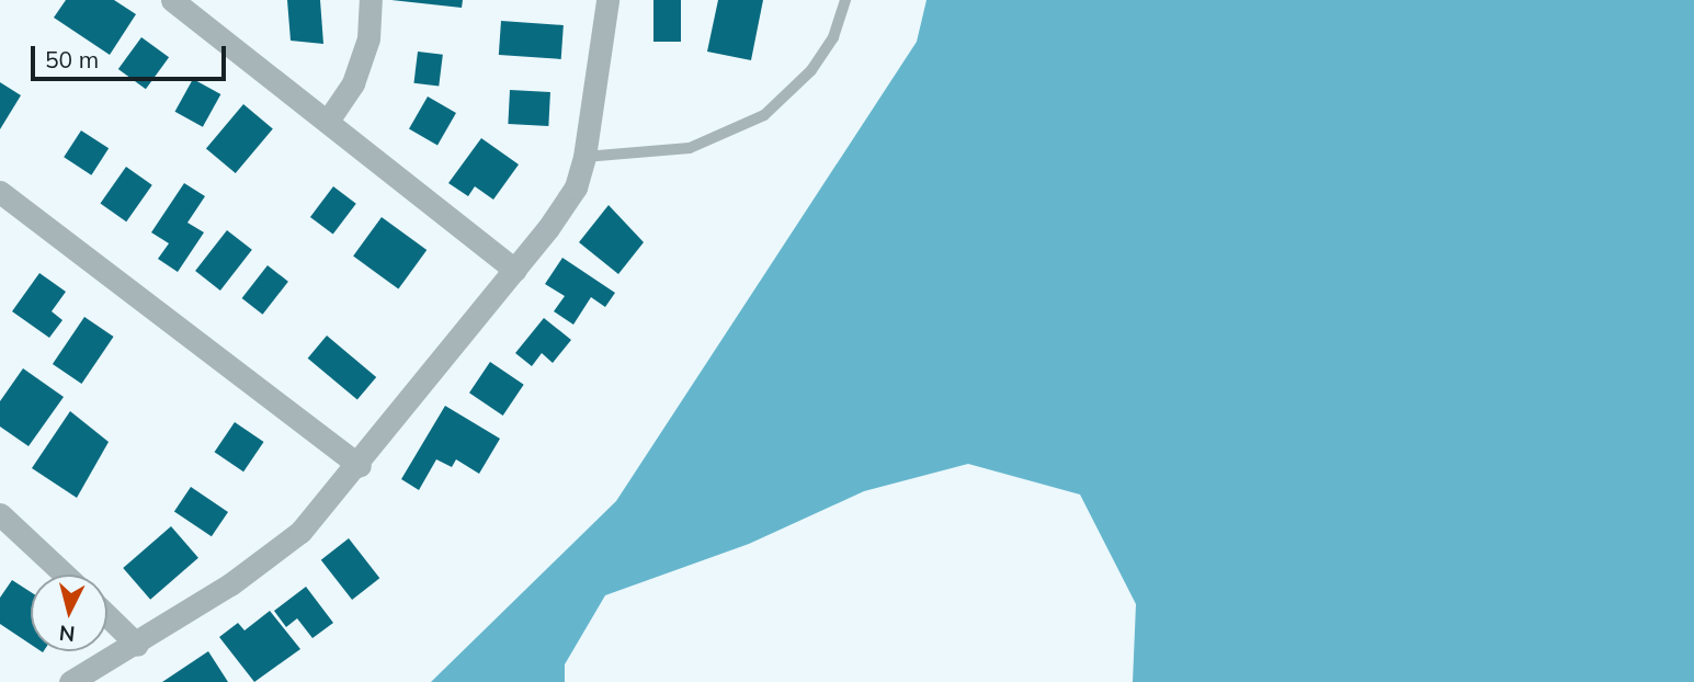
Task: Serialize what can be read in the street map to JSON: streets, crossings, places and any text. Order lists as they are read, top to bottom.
{
  "scale_bar": "50 m",
  "north": "bottom"
}
